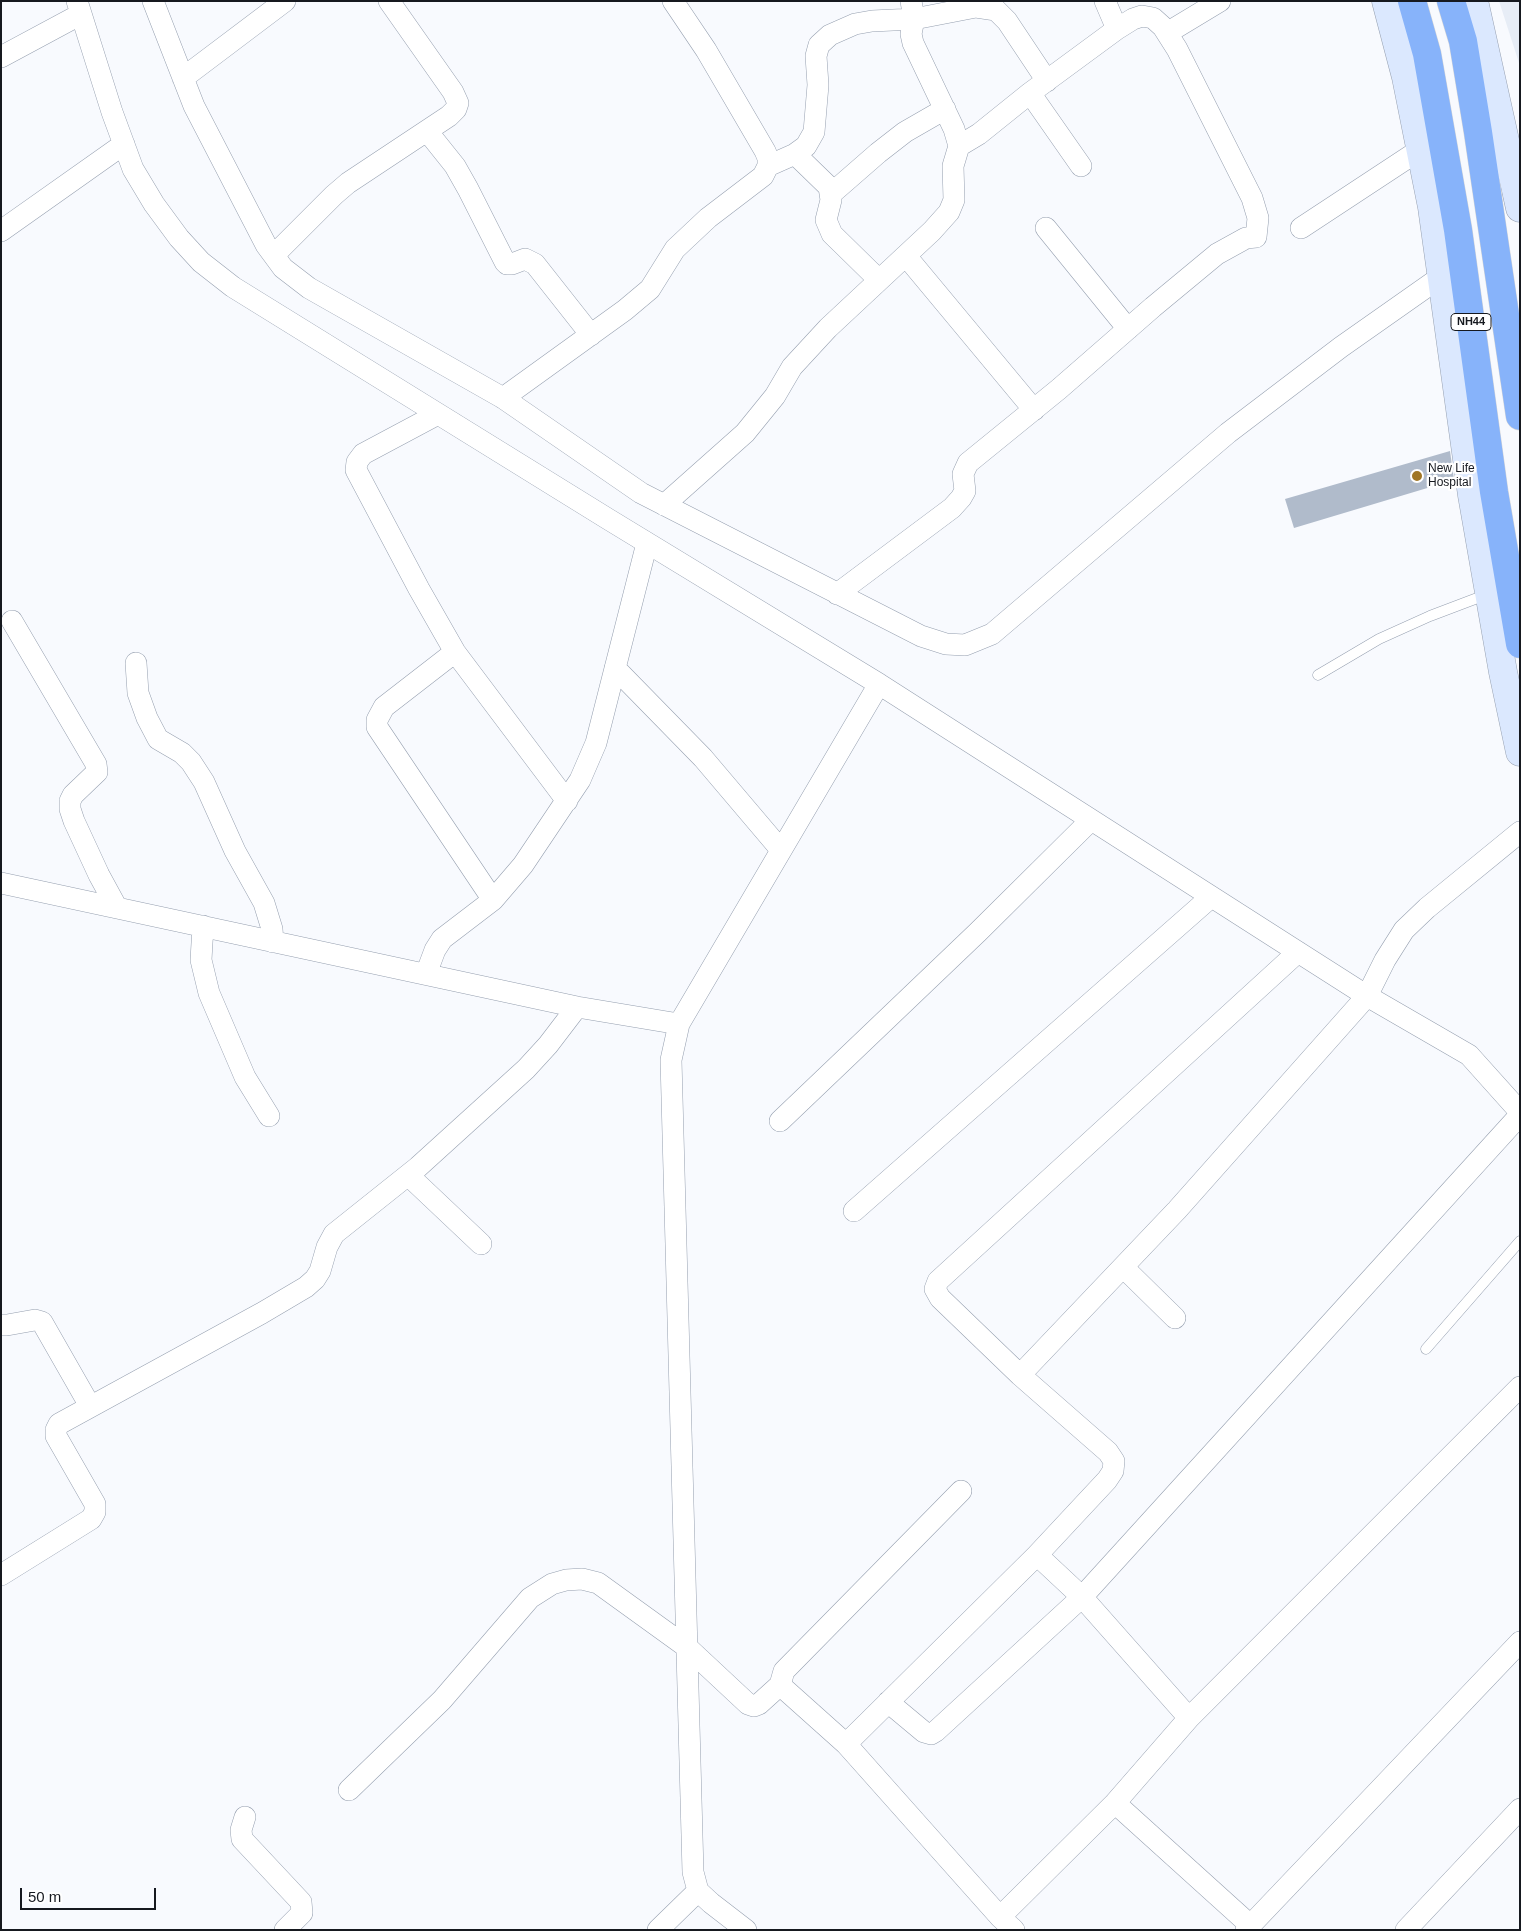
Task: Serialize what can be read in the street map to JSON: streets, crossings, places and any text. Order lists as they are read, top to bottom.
{
  "streets": {
    "highway": ["NH44"]
  },
  "places": ["New Life Hospital"],
  "scale_bar": "50 m"
}
